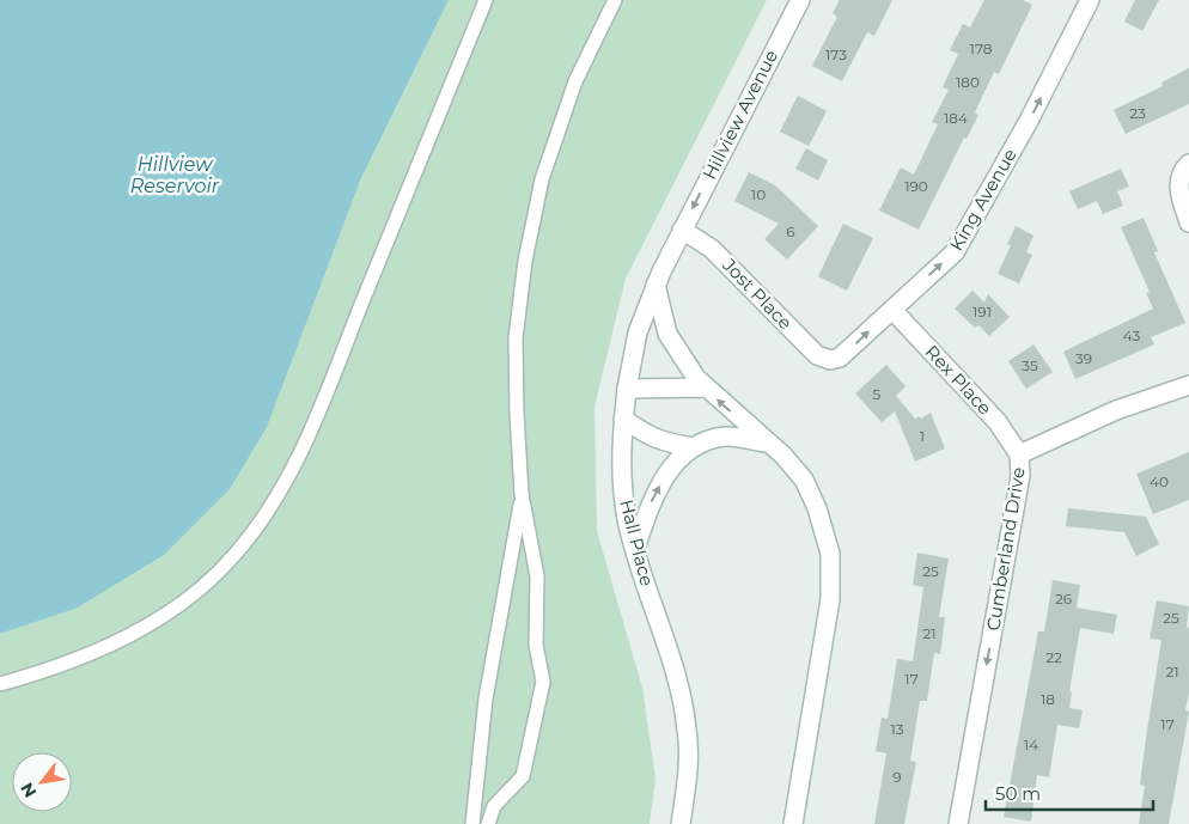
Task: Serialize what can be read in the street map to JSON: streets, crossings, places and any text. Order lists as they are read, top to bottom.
{
  "streets": {
    "street": [
      "Hillview Avenue",
      "King Avenue",
      "Jost Place",
      "Rex Place",
      "Hall Place",
      "Cumberland Drive"
    ]
  },
  "crossings": [
    ["Hillview Avenue", "Jost Place"],
    ["Hillview Avenue", "Hall Place"],
    ["King Avenue", "Jost Place"],
    ["King Avenue", "Rex Place"],
    ["Jost Place", "Hall Place"],
    ["Rex Place", "Cumberland Drive"]
  ],
  "one_way": ["Hillview Avenue", "King Avenue", "Cumberland Drive"],
  "water": ["Hillview Reservoir"],
  "house_numbers": [
    "178",
    "173",
    "180",
    "23",
    "184",
    "190",
    "10",
    "6",
    "191",
    "43",
    "39",
    "35",
    "5",
    "1",
    "40",
    "25",
    "26",
    "25",
    "21",
    "22",
    "21",
    "17",
    "18",
    "17",
    "13",
    "14",
    "9"
  ],
  "scale_bar": "50 m",
  "north": "bottom left"
}
